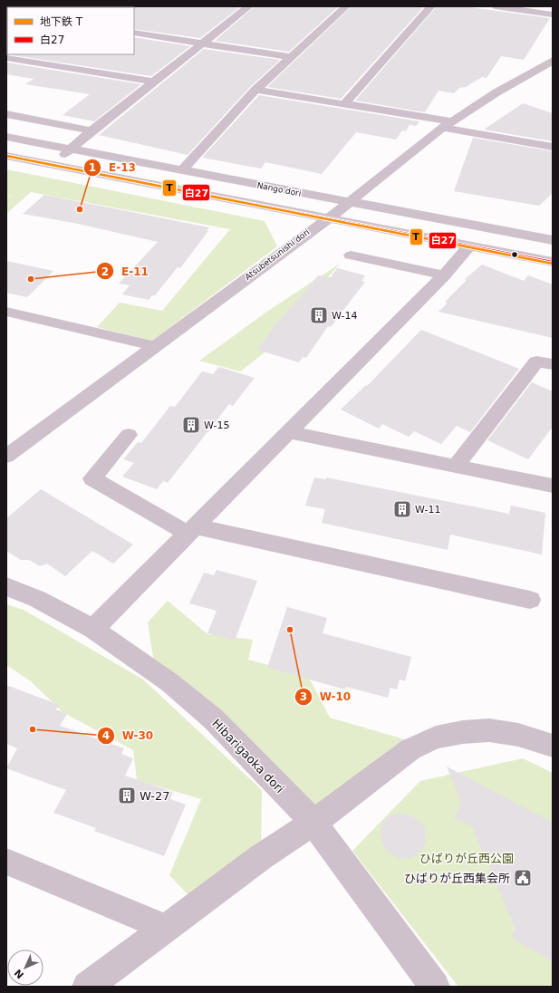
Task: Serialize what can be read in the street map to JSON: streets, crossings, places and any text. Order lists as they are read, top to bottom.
{
  "streets": {
    "street": ["Nango dori", "Atsubetsunishi dori", "Hibarigaoka dori"]
  },
  "crossings": [
    ["Nango dori", "Atsubetsunishi dori"]
  ],
  "parks": ["ひばりが丘西公園"],
  "places": {
    "other": [
      "E-13",
      "E-11",
      "W-10",
      "W-30"
    ],
    "building": [
      "W-14",
      "W-15",
      "W-11",
      "W-27"
    ],
    "public building": ["ひばりが丘西集会所"]
  },
  "lines": ["metro line T", "transit line 白27"],
  "legend": ["地下鉄 T", "白27"],
  "north": "bottom left"
}
